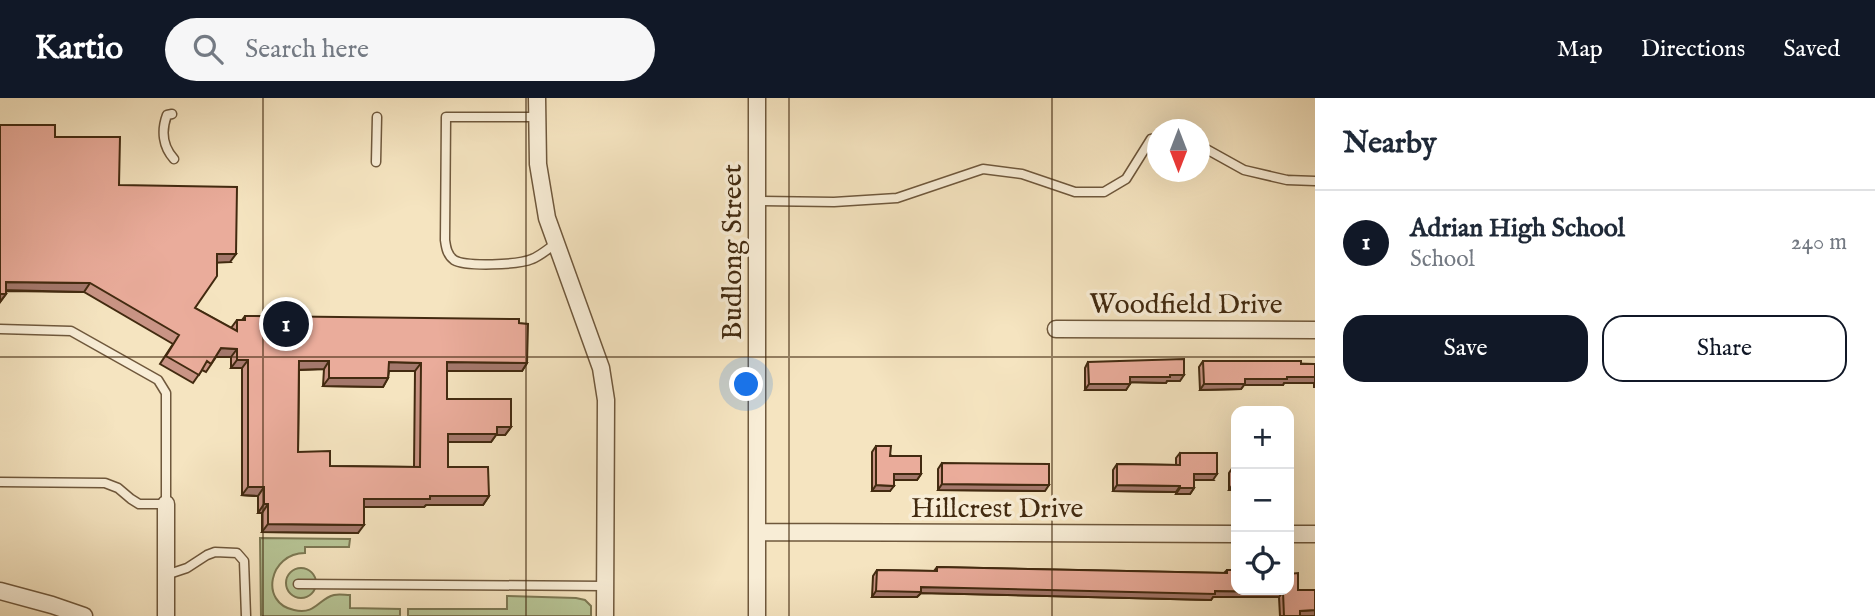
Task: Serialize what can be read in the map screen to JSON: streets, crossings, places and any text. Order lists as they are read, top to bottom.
{
  "streets": {
    "street": ["Budlong Street", "Woodfield Drive", "Hillcrest Drive"]
  },
  "crossings": [
    ["Budlong Street", "Hillcrest Drive"]
  ],
  "north": "bottom",
  "page": {
    "header": "Kartio",
    "search": "Search here",
    "nav": ["Map", "Directions", "Saved"],
    "heading": "Nearby",
    "list": [
      {
        "mark": "1",
        "name": "Adrian High School",
        "note": "School",
        "value": "240 m"
      }
    ],
    "buttons": ["Save", "Share"],
    "pins": "1",
    "map_buttons": ["+", "−"]
  }
}
